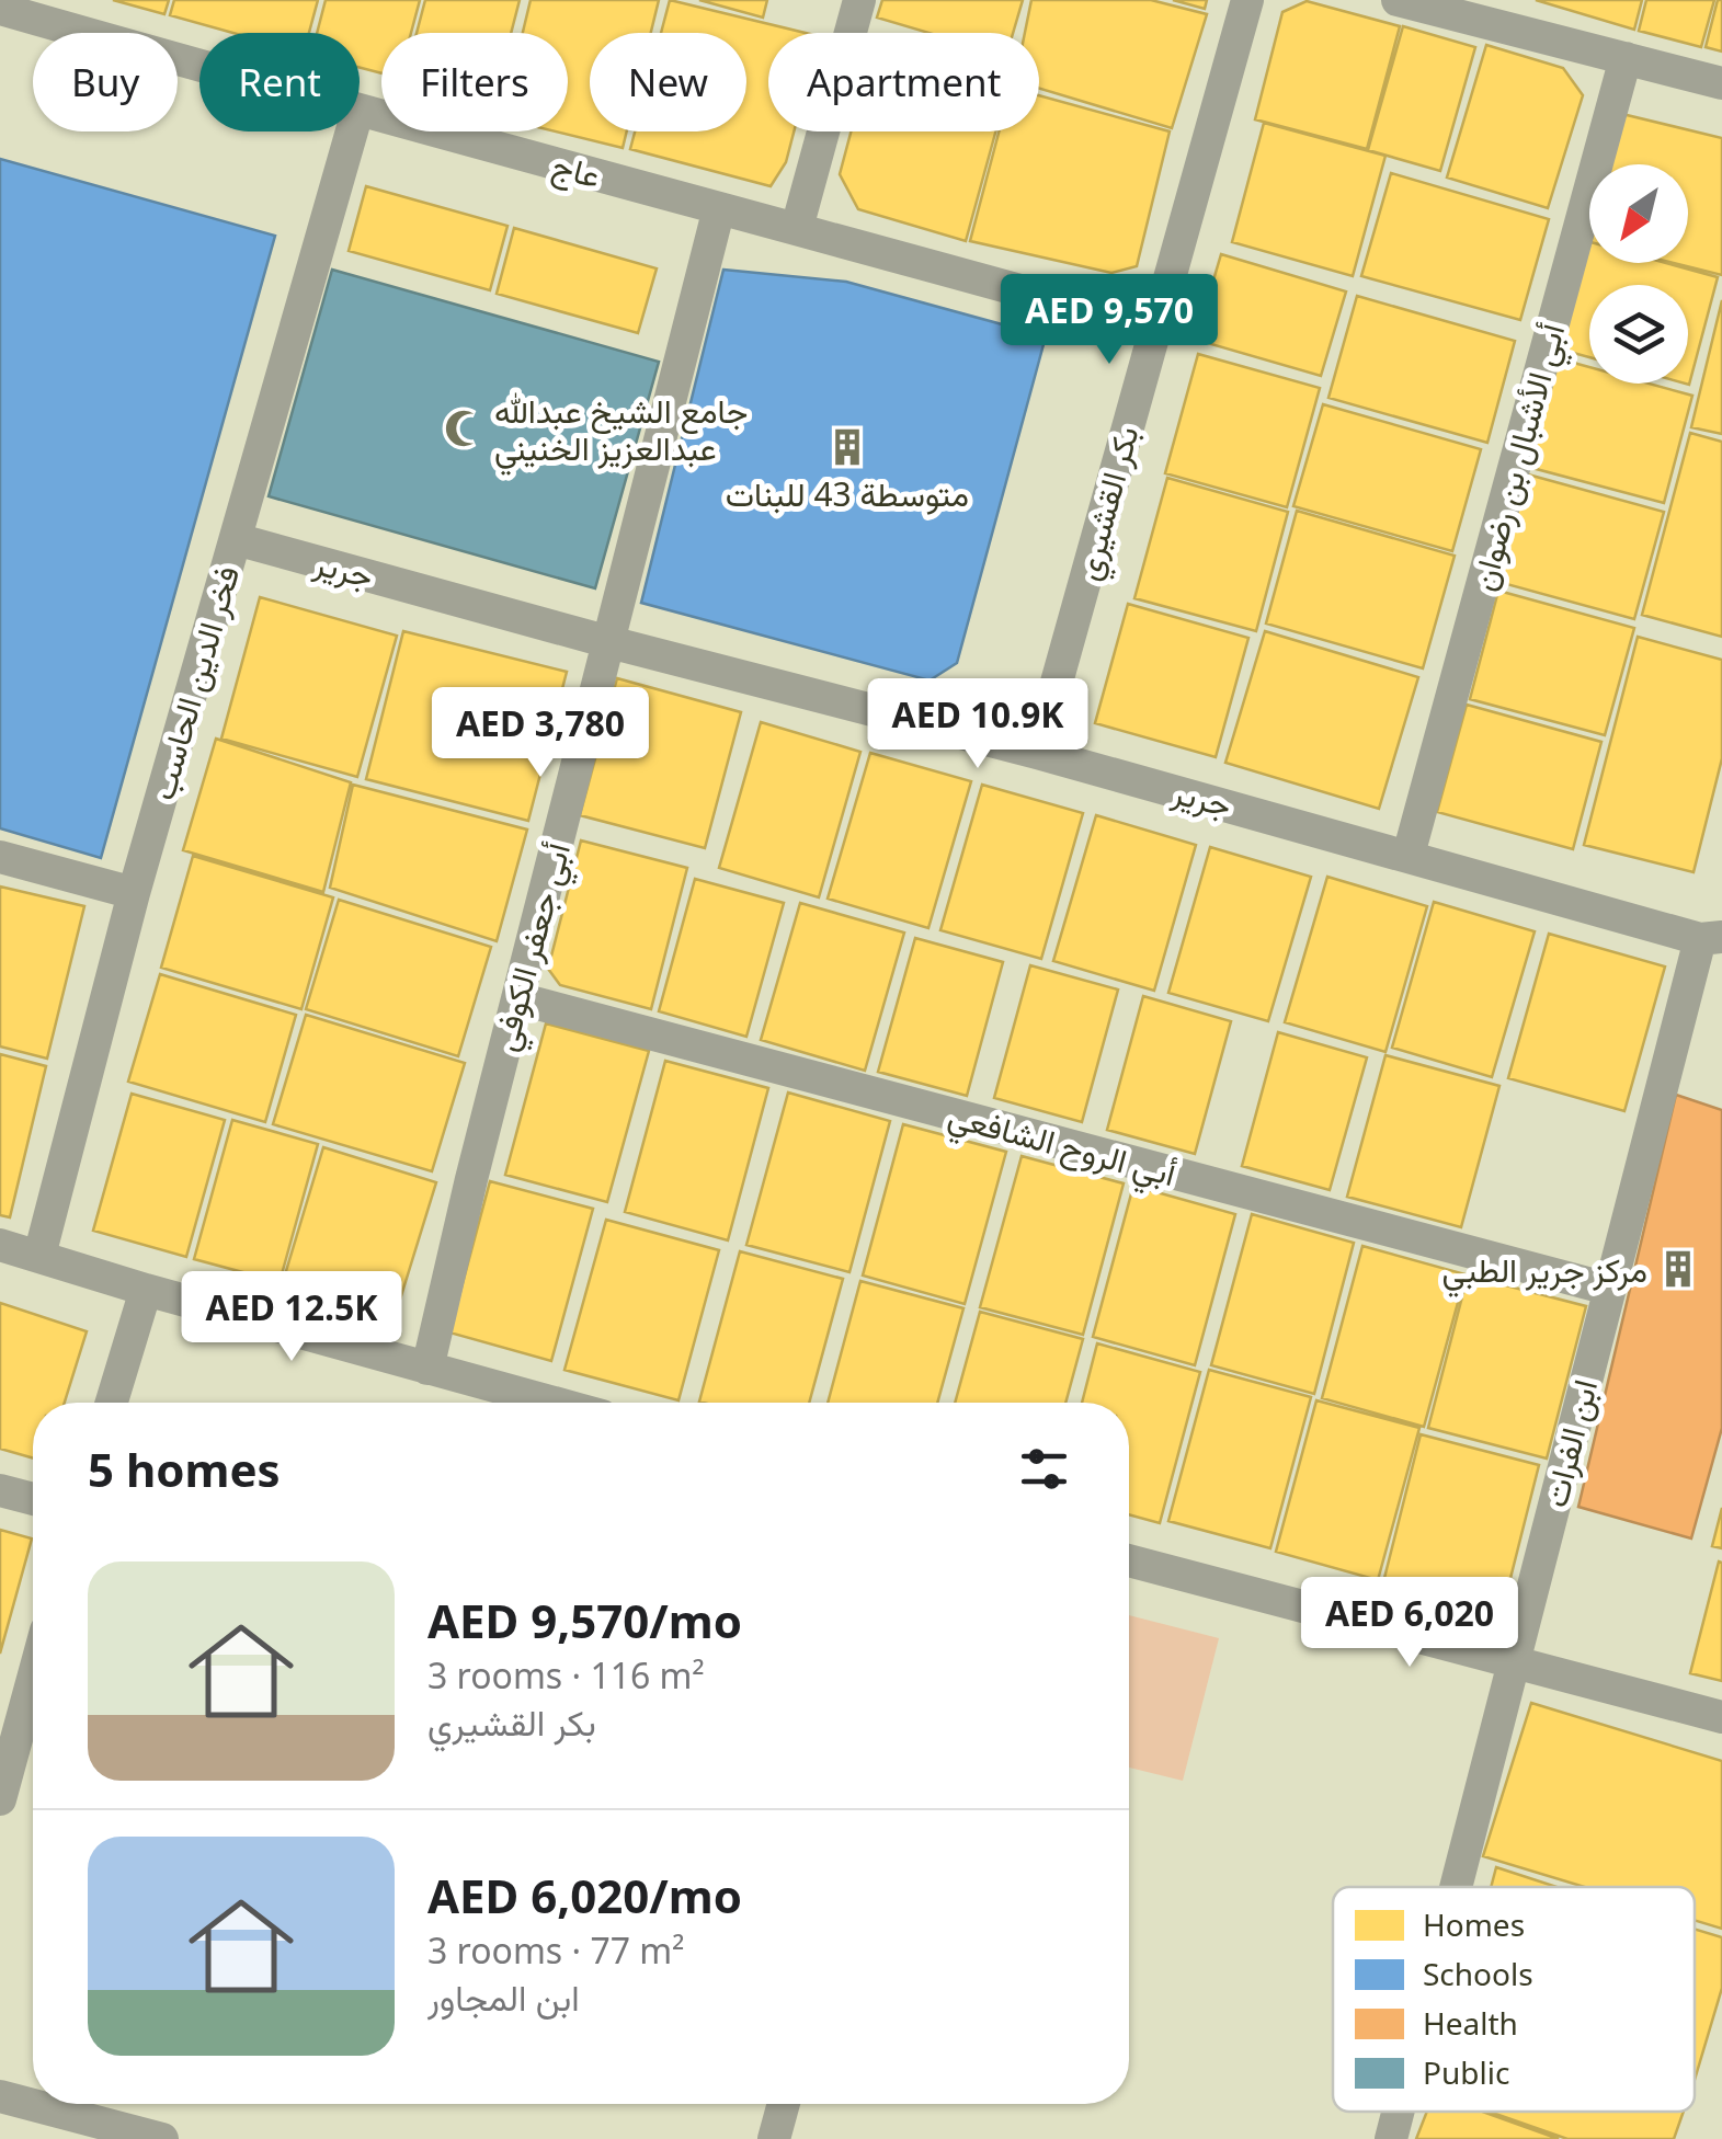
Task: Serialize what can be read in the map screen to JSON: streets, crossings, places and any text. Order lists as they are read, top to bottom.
{
  "streets": {
    "street": [
      "عاج",
      "أبي الأشبال بن رضوان",
      "بكر القشيري",
      "جرير",
      "فخر الدين الحاسب",
      "أبي جعفر الكوفي",
      "أبي الروح الشافعي",
      "ابن الفرات"
    ]
  },
  "crossings": [
    ["عاج", "بكر القشيري"],
    ["عاج", "أبي جعفر الكوفي"],
    ["أبي الأشبال بن رضوان", "جرير"],
    ["بكر القشيري", "جرير"],
    ["جرير", "فخر الدين الحاسب"],
    ["جرير", "أبي جعفر الكوفي"],
    ["جرير", "ابن الفرات"],
    ["أبي جعفر الكوفي", "أبي الروح الشافعي"],
    ["أبي الروح الشافعي", "ابن الفرات"]
  ],
  "places": {
    "mosque": ["جامع الشيخ عبدالله عبدالعزيز الخنيني"],
    "building": ["متوسطة 43 للبنات", "مركز جرير الطبي"]
  },
  "legend": [
    "Homes",
    "Schools",
    "Health",
    "Public"
  ],
  "north": "bottom left",
  "page": {
    "chip": [
      "Buy",
      "Rent",
      "Filters",
      "New",
      "Apartment"
    ],
    "price": [
      "AED 9,570",
      "AED 10.9K",
      "AED 3,780",
      "AED 12.5K",
      "AED 6,020"
    ],
    "heading": "5 homes",
    "list": [
      {
        "name": "AED 9,570/mo",
        "note": "3 rooms · 116 m² · بكر القشيري"
      },
      {
        "name": "AED 6,020/mo",
        "note": "3 rooms · 77 m² · ابن المجاور"
      }
    ]
  }
}
